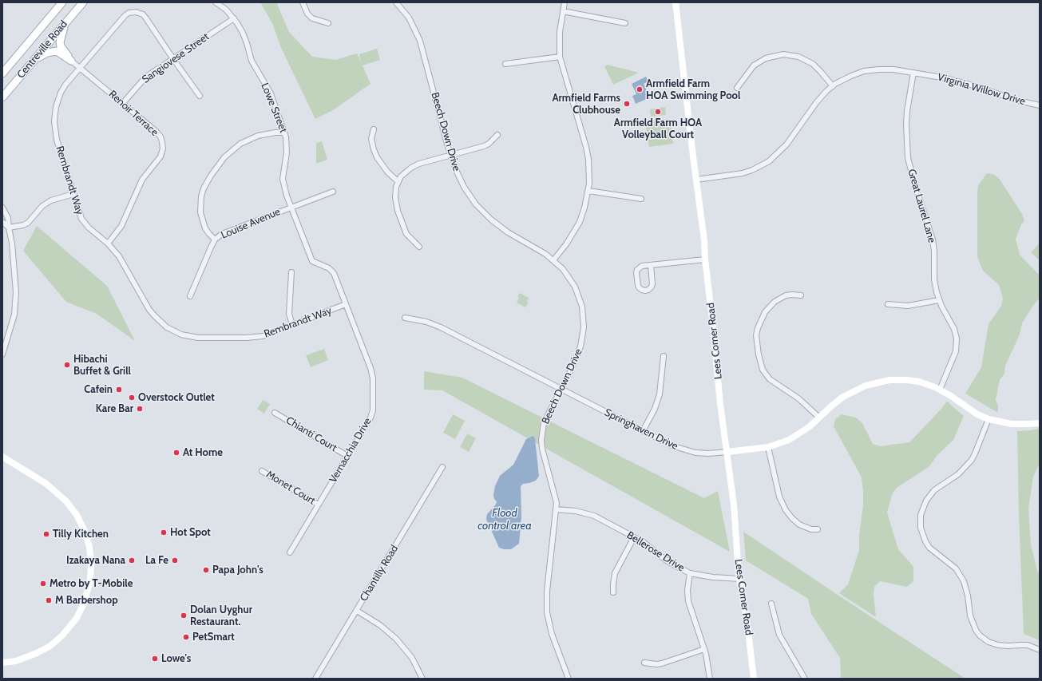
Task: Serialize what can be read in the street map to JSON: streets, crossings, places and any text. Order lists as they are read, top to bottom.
{
  "streets": {
    "main road": ["Centreville Road"],
    "street": [
      "Sangiovese Street",
      "Virginia Willow Drive",
      "Lowe Street",
      "Renoir Terrace",
      "Beech Down Drive",
      "Rembrandt Way",
      "Great Laurel Lane",
      "Louise Avenue",
      "Lees Corner Road",
      "Springhaven Drive",
      "Chianti Court",
      "Vernacchia Drive",
      "Monet Court",
      "Bellerose Drive",
      "Chantilly Road"
    ]
  },
  "crossings": [
    ["Sangiovese Street", "Lowe Street"],
    ["Sangiovese Street", "Renoir Terrace"],
    ["Sangiovese Street", "Rembrandt Way"],
    ["Virginia Willow Drive", "Great Laurel Lane"],
    ["Virginia Willow Drive", "Lees Corner Road"],
    ["Lowe Street", "Louise Avenue"],
    ["Lowe Street", "Vernacchia Drive"],
    ["Renoir Terrace", "Rembrandt Way"],
    ["Beech Down Drive", "Springhaven Drive"],
    ["Beech Down Drive", "Bellerose Drive"],
    ["Rembrandt Way", "Vernacchia Drive"],
    ["Great Laurel Lane", "Springhaven Drive"],
    ["Lees Corner Road", "Springhaven Drive"],
    ["Lees Corner Road", "Bellerose Drive"],
    ["Chianti Court", "Vernacchia Drive"],
    ["Vernacchia Drive", "Monet Court"]
  ],
  "water": ["Flood control area"],
  "places": [
    "Armfield Farm HOA Swimming Pool",
    "Armfield Farms Clubhouse",
    "Armfield Farm HOA Volleyball Court",
    "Hibachi Buffet & Grill",
    "Cafein",
    "Overstock Outlet",
    "Kare Bar",
    "At Home",
    "Hot Spot",
    "Tilly Kitchen",
    "Izakaya Nana",
    "La Fe",
    "Papa John's",
    "Metro by T-Mobile",
    "M Barbershop",
    "Dolan Uyghur Restaurant.",
    "PetSmart",
    "Lowe's"
  ]
}
